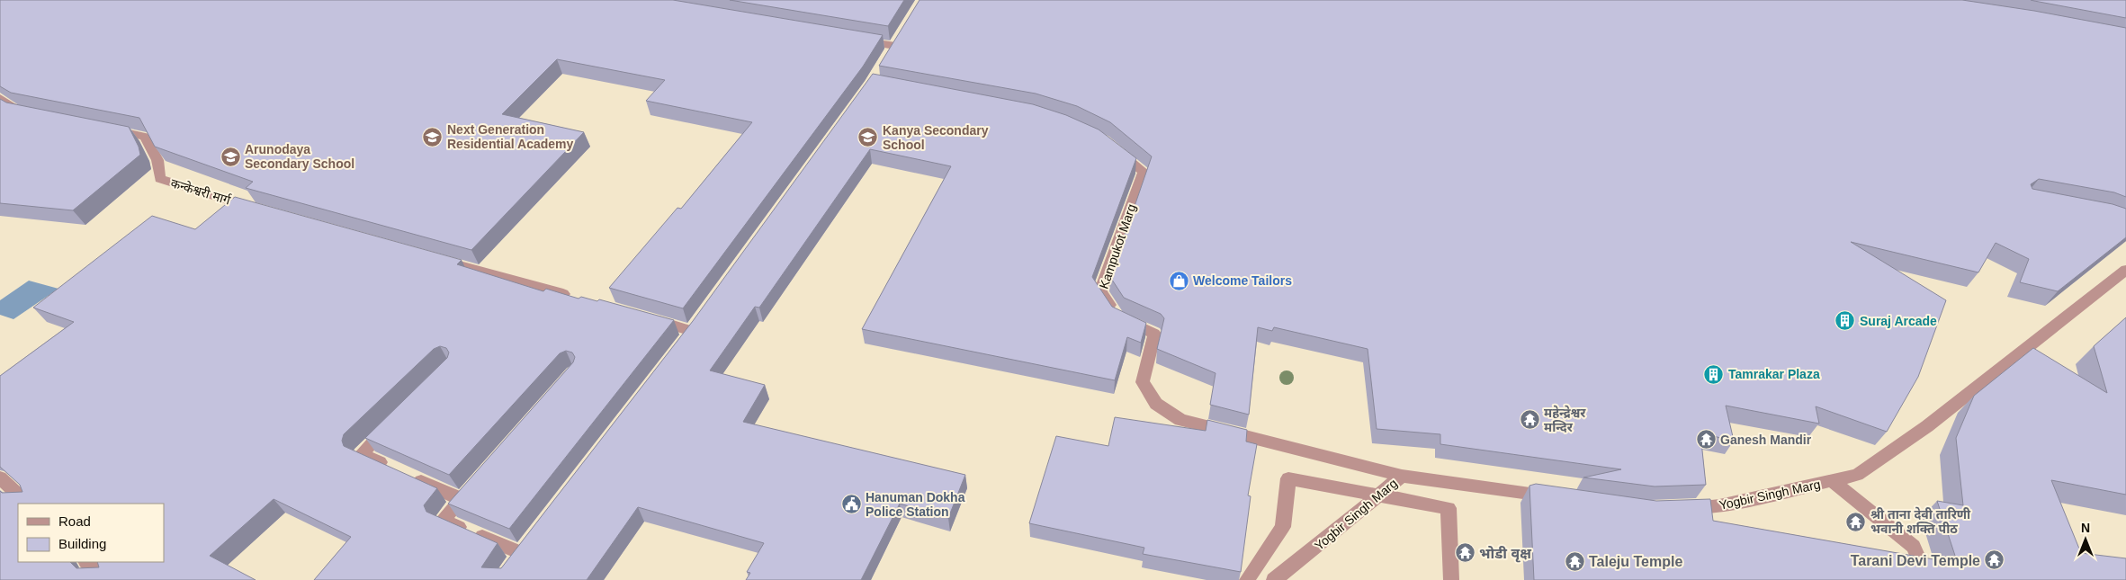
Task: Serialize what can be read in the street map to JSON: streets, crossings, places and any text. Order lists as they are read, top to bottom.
{
  "streets": {
    "street": ["कन्केश्वरी मार्ग", "Kampukot Marg", "Yogbir Singh Marg"]
  },
  "crossings": [
    ["Kampukot Marg", "Yogbir Singh Marg"]
  ],
  "places": {
    "school or university": ["Next Generation Residential Academy", "Kanya Secondary School", "Arunodaya Secondary School"],
    "shop": ["Welcome Tailors"],
    "building": ["Suraj Arcade", "Tamrakar Plaza"],
    "temple": [
      "महेन्द्रेश्वर मन्दिर",
      "Ganesh Mandir",
      "श्री ताना देवी तारिणी भवानी शक्ति पीठ",
      "भोडी वृक्ष",
      "Tarani Devi Temple",
      "Taleju Temple"
    ],
    "public building": ["Hanuman Dokha Police Station"]
  },
  "legend": ["Road", "Building"],
  "north": "top"
}
